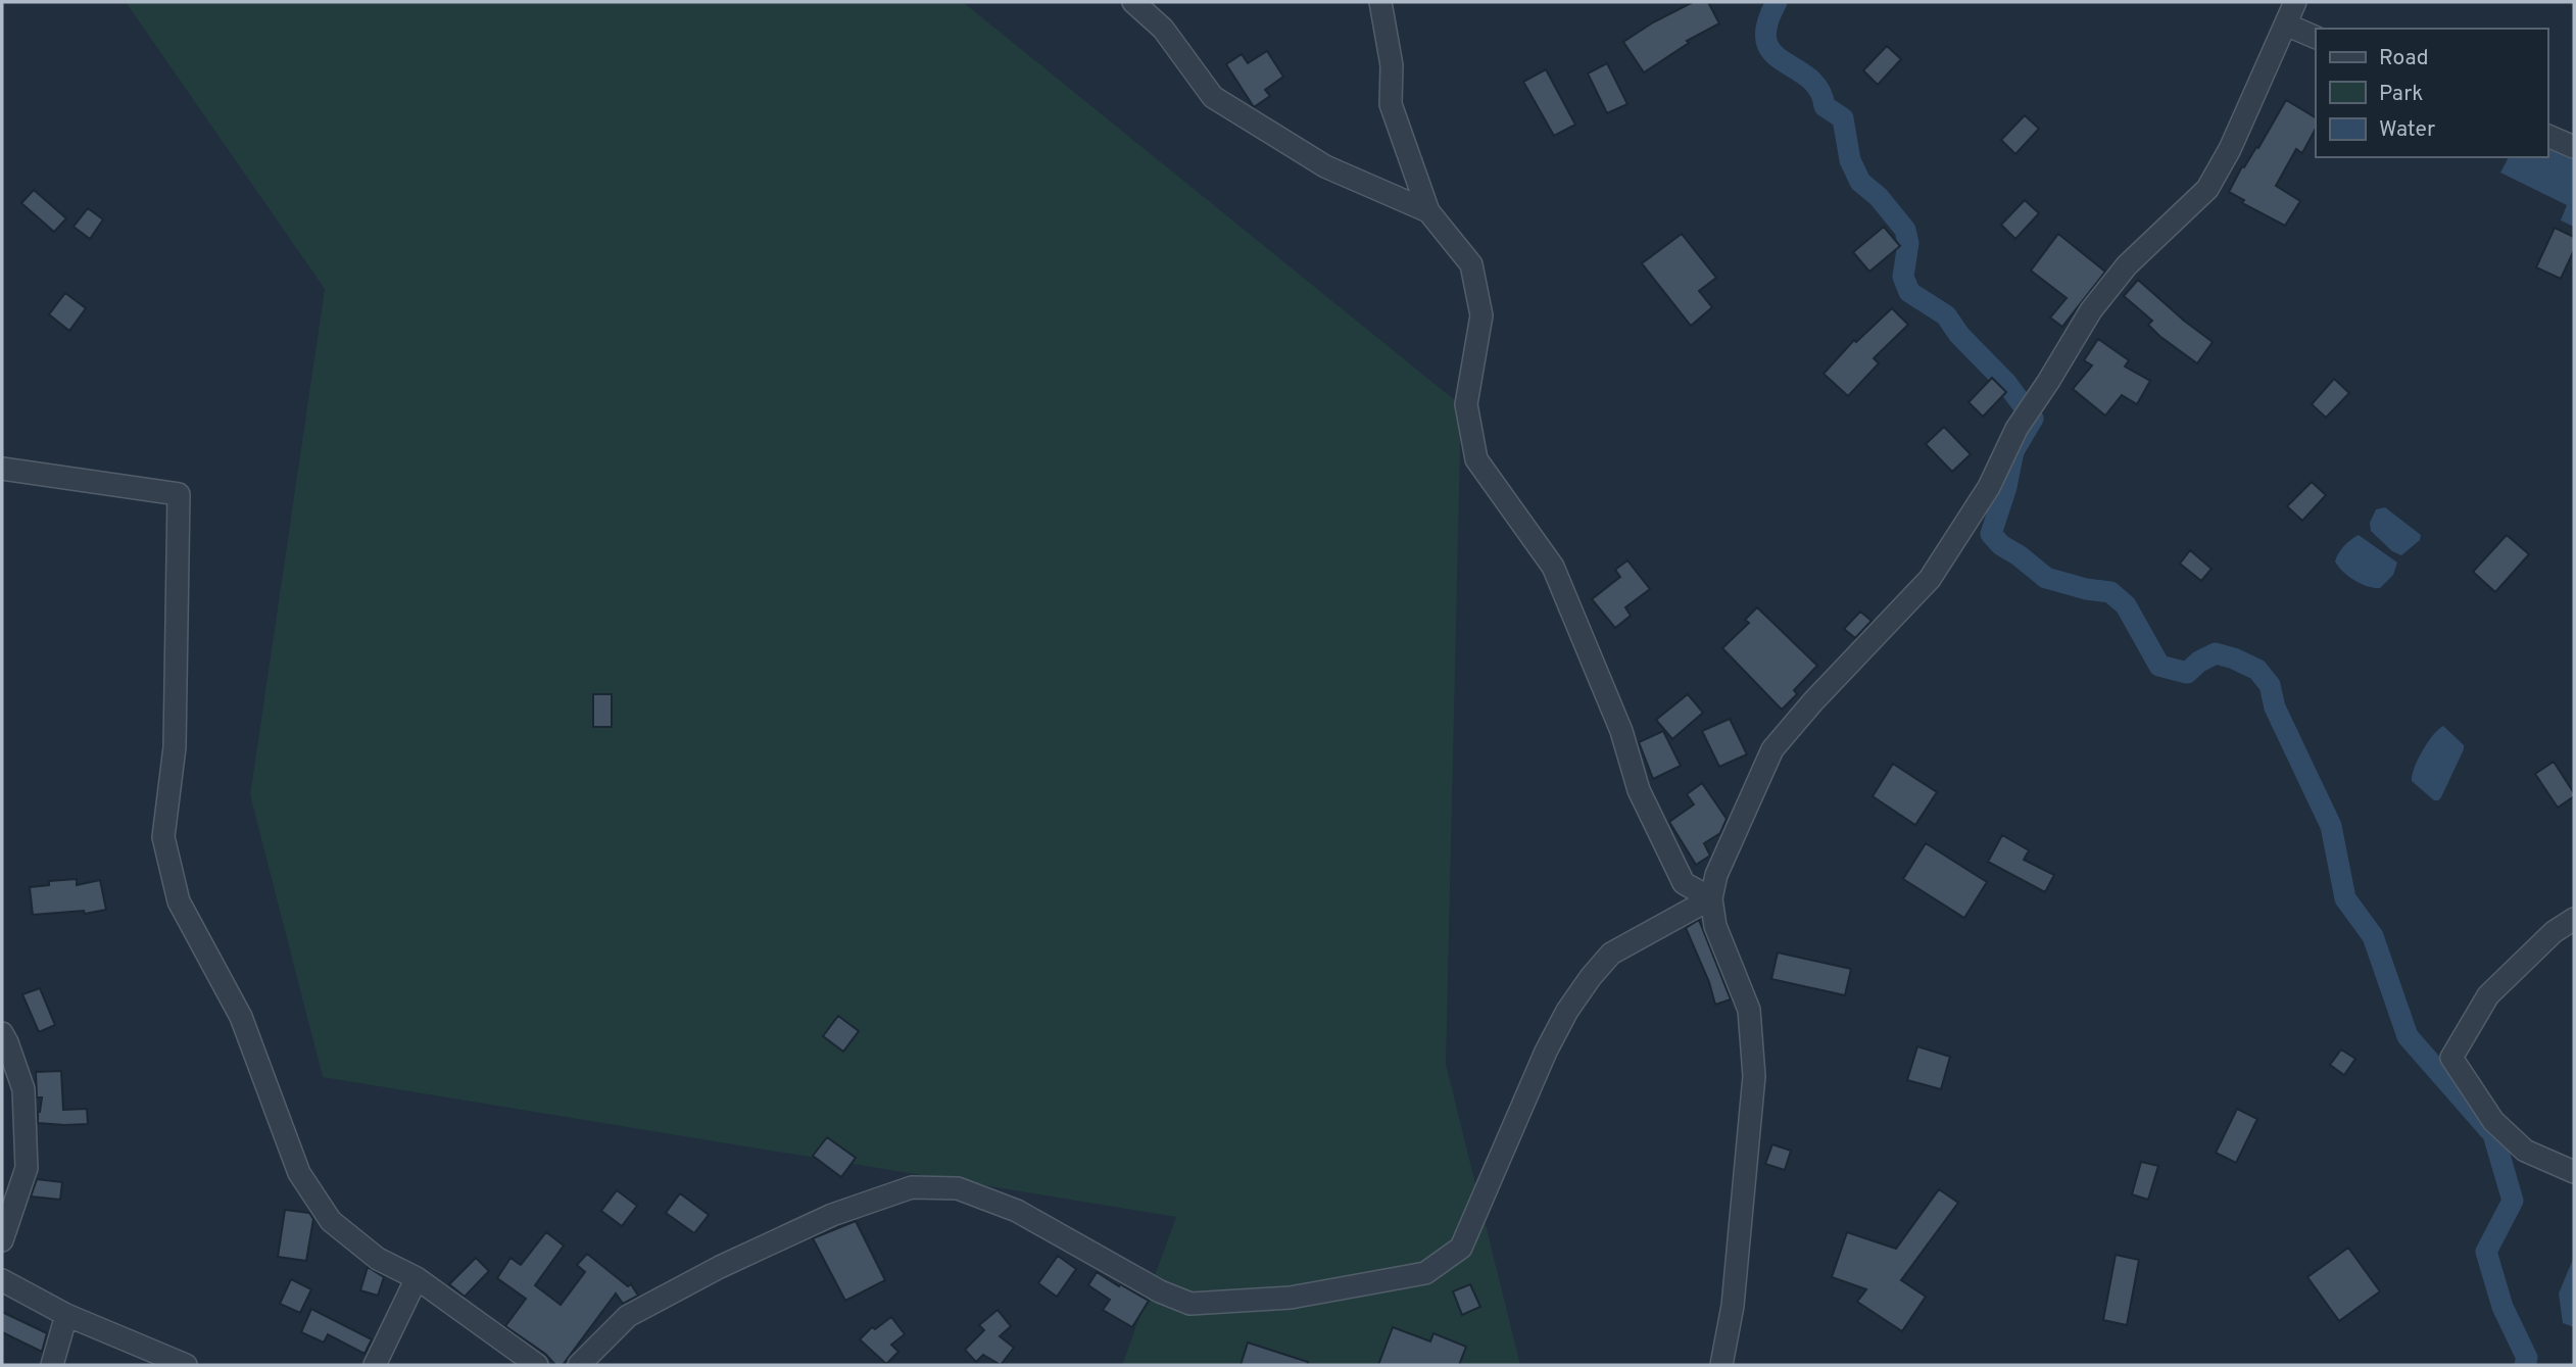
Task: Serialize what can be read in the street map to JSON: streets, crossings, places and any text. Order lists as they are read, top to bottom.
{
  "legend": ["Road", "Park", "Water"]
}
